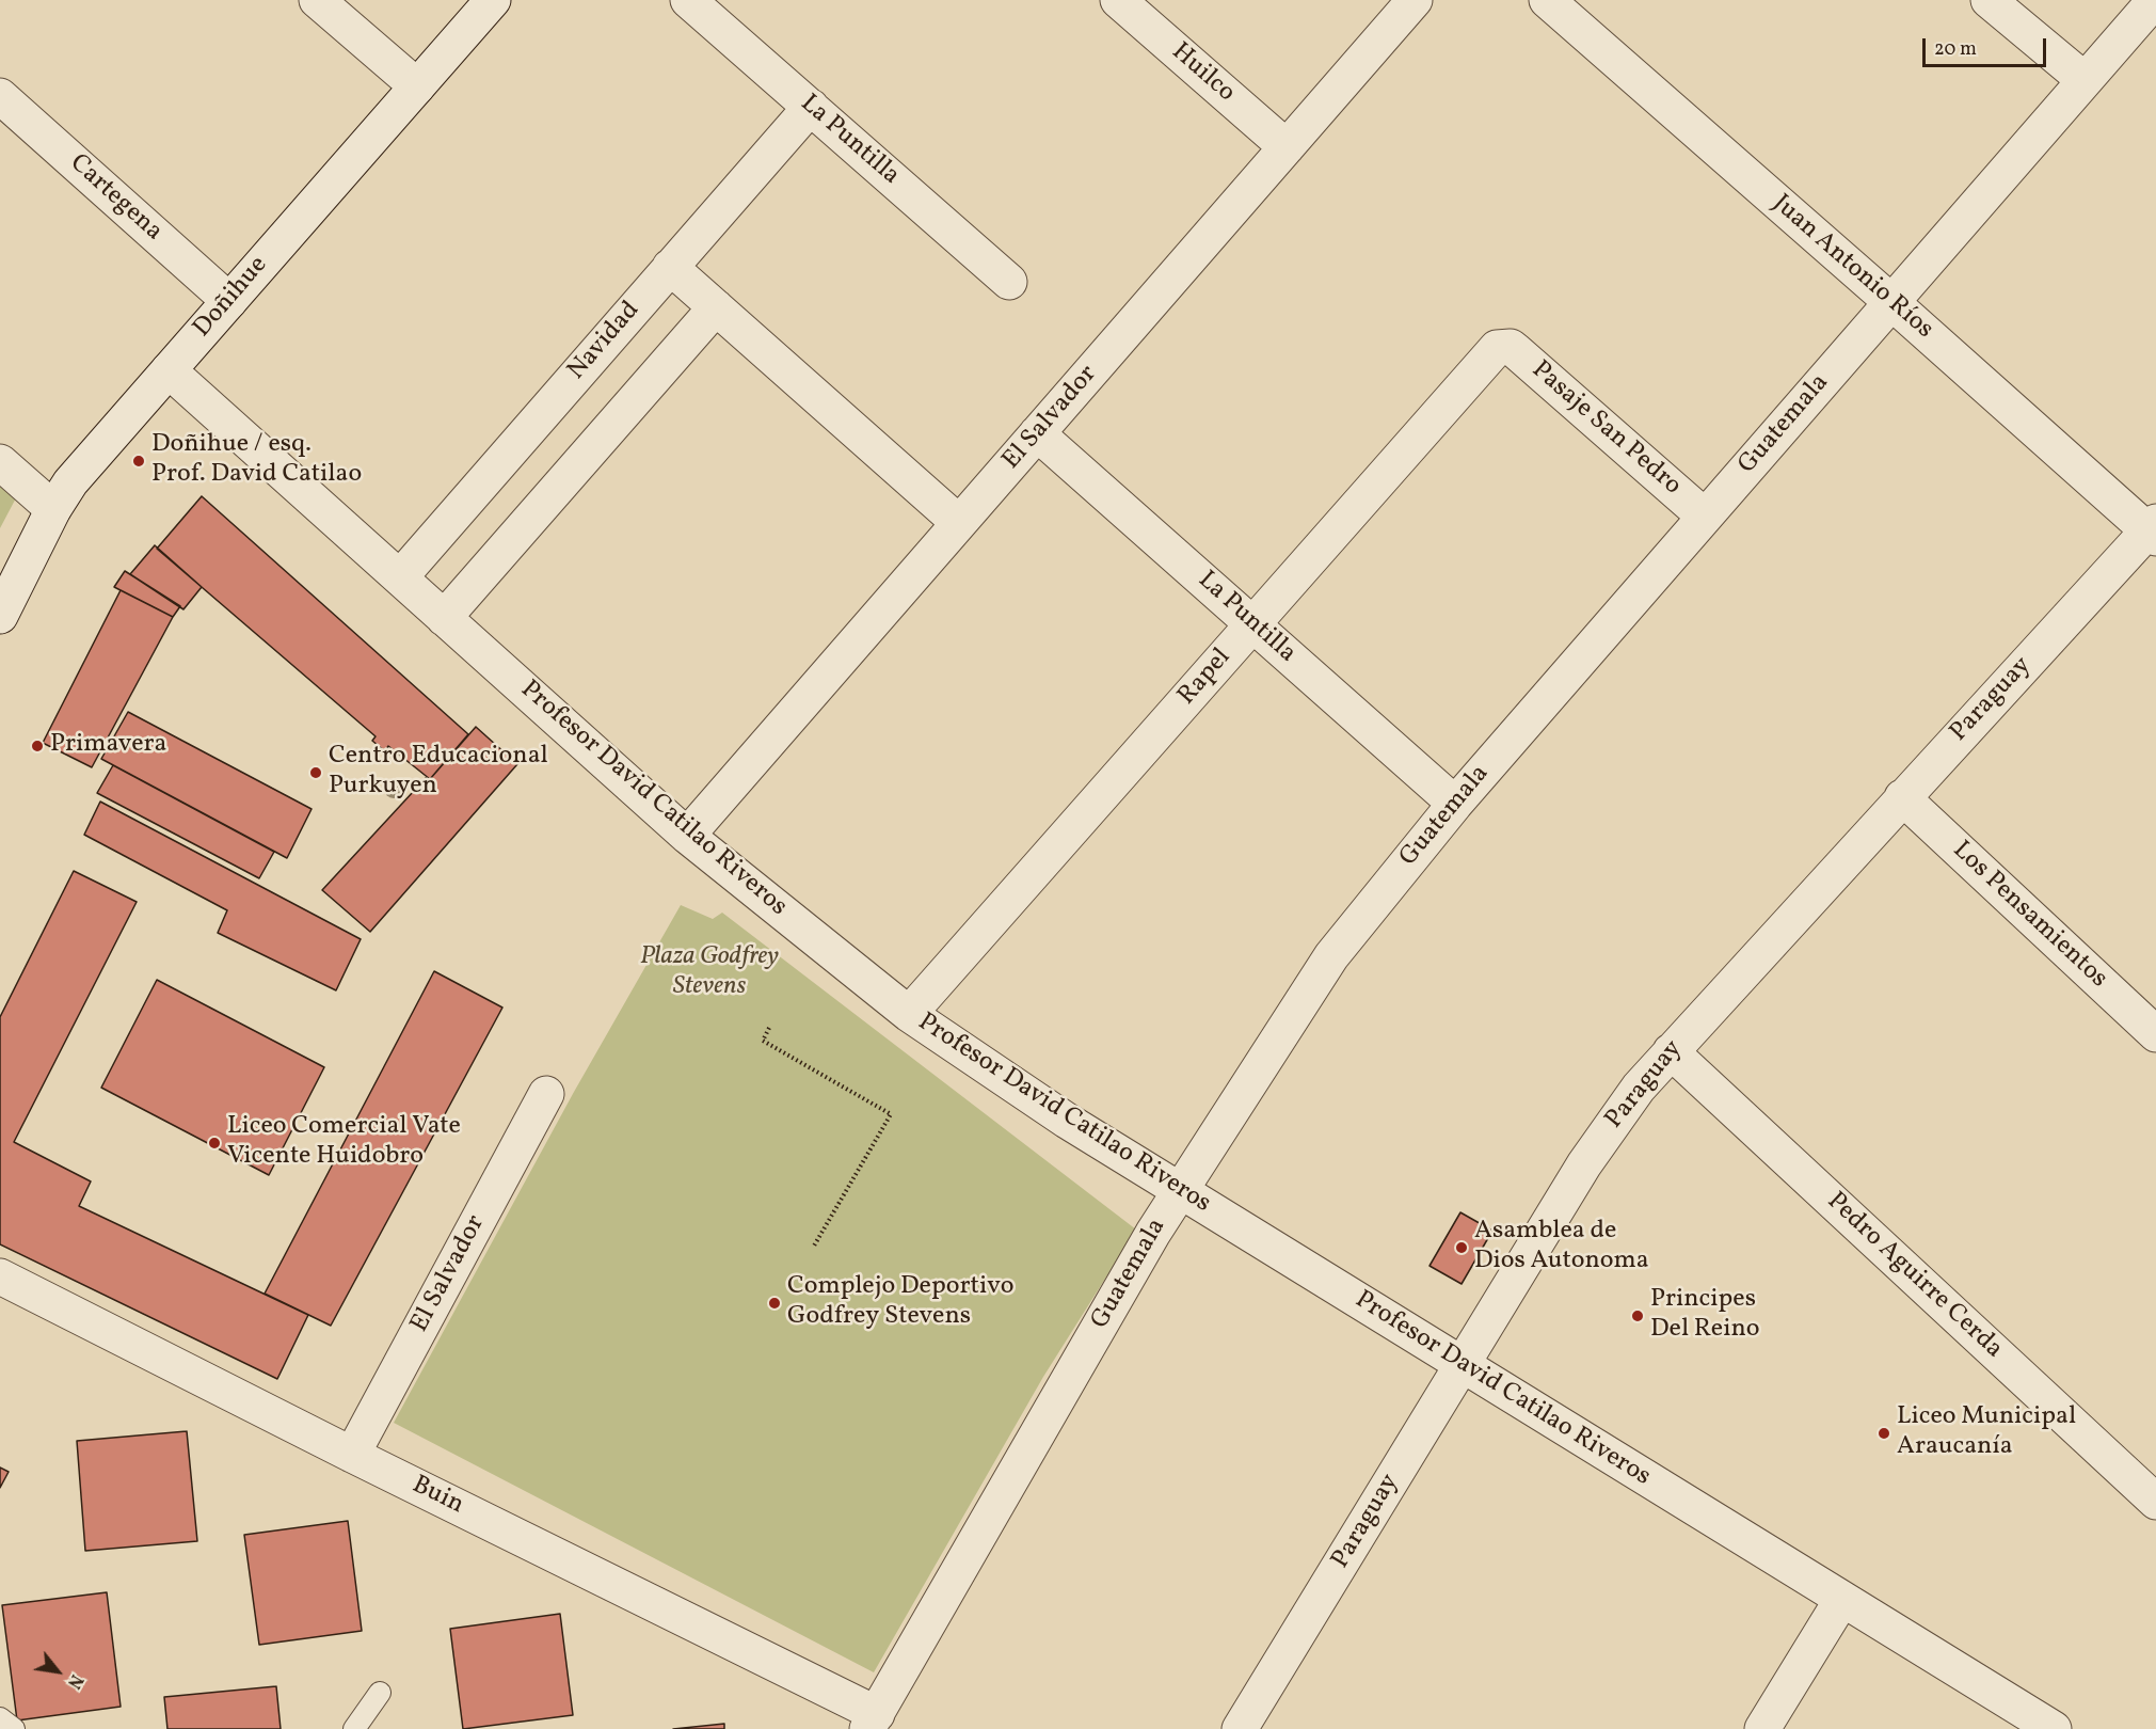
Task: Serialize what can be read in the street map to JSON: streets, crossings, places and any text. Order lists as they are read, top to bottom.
{
  "streets": {
    "street": [
      "Huilco",
      "La Puntilla",
      "Cartegena",
      "Juan Antonio Ríos",
      "Doñihue",
      "Navidad",
      "El Salvador",
      "Guatemala",
      "Pasaje San Pedro",
      "Rapel",
      "Paraguay",
      "Profesor David Catilao Riveros",
      "Los Pensamientos",
      "Pedro Aguirre Cerda",
      "Buin"
    ]
  },
  "crossings": [
    ["Huilco", "El Salvador"],
    ["La Puntilla", "Navidad"],
    ["La Puntilla", "El Salvador"],
    ["La Puntilla", "Guatemala"],
    ["La Puntilla", "Rapel"],
    ["Cartegena", "Doñihue"],
    ["Juan Antonio Ríos", "Guatemala"],
    ["Juan Antonio Ríos", "Paraguay"],
    ["Doñihue", "Profesor David Catilao Riveros"],
    ["Navidad", "Profesor David Catilao Riveros"],
    ["El Salvador", "Profesor David Catilao Riveros"],
    ["El Salvador", "Buin"],
    ["Guatemala", "Pasaje San Pedro"],
    ["Guatemala", "Profesor David Catilao Riveros"],
    ["Guatemala", "Buin"],
    ["Pasaje San Pedro", "Rapel"],
    ["Rapel", "Profesor David Catilao Riveros"],
    ["Paraguay", "Profesor David Catilao Riveros"],
    ["Paraguay", "Los Pensamientos"],
    ["Paraguay", "Pedro Aguirre Cerda"]
  ],
  "parks": ["Plaza Godfrey Stevens"],
  "places": [
    "Doñihue / esq. Prof. David Catilao",
    "Primavera",
    "Centro Educacional Purkuyen",
    "Liceo Comercial Vate Vicente Huidobro",
    "Asamblea de Dios Autonoma",
    "Complejo Deportivo Godfrey Stevens",
    "Principes Del Reino",
    "Liceo Municipal Araucanía"
  ],
  "scale_bar": "20 m",
  "north": "bottom right"
}
